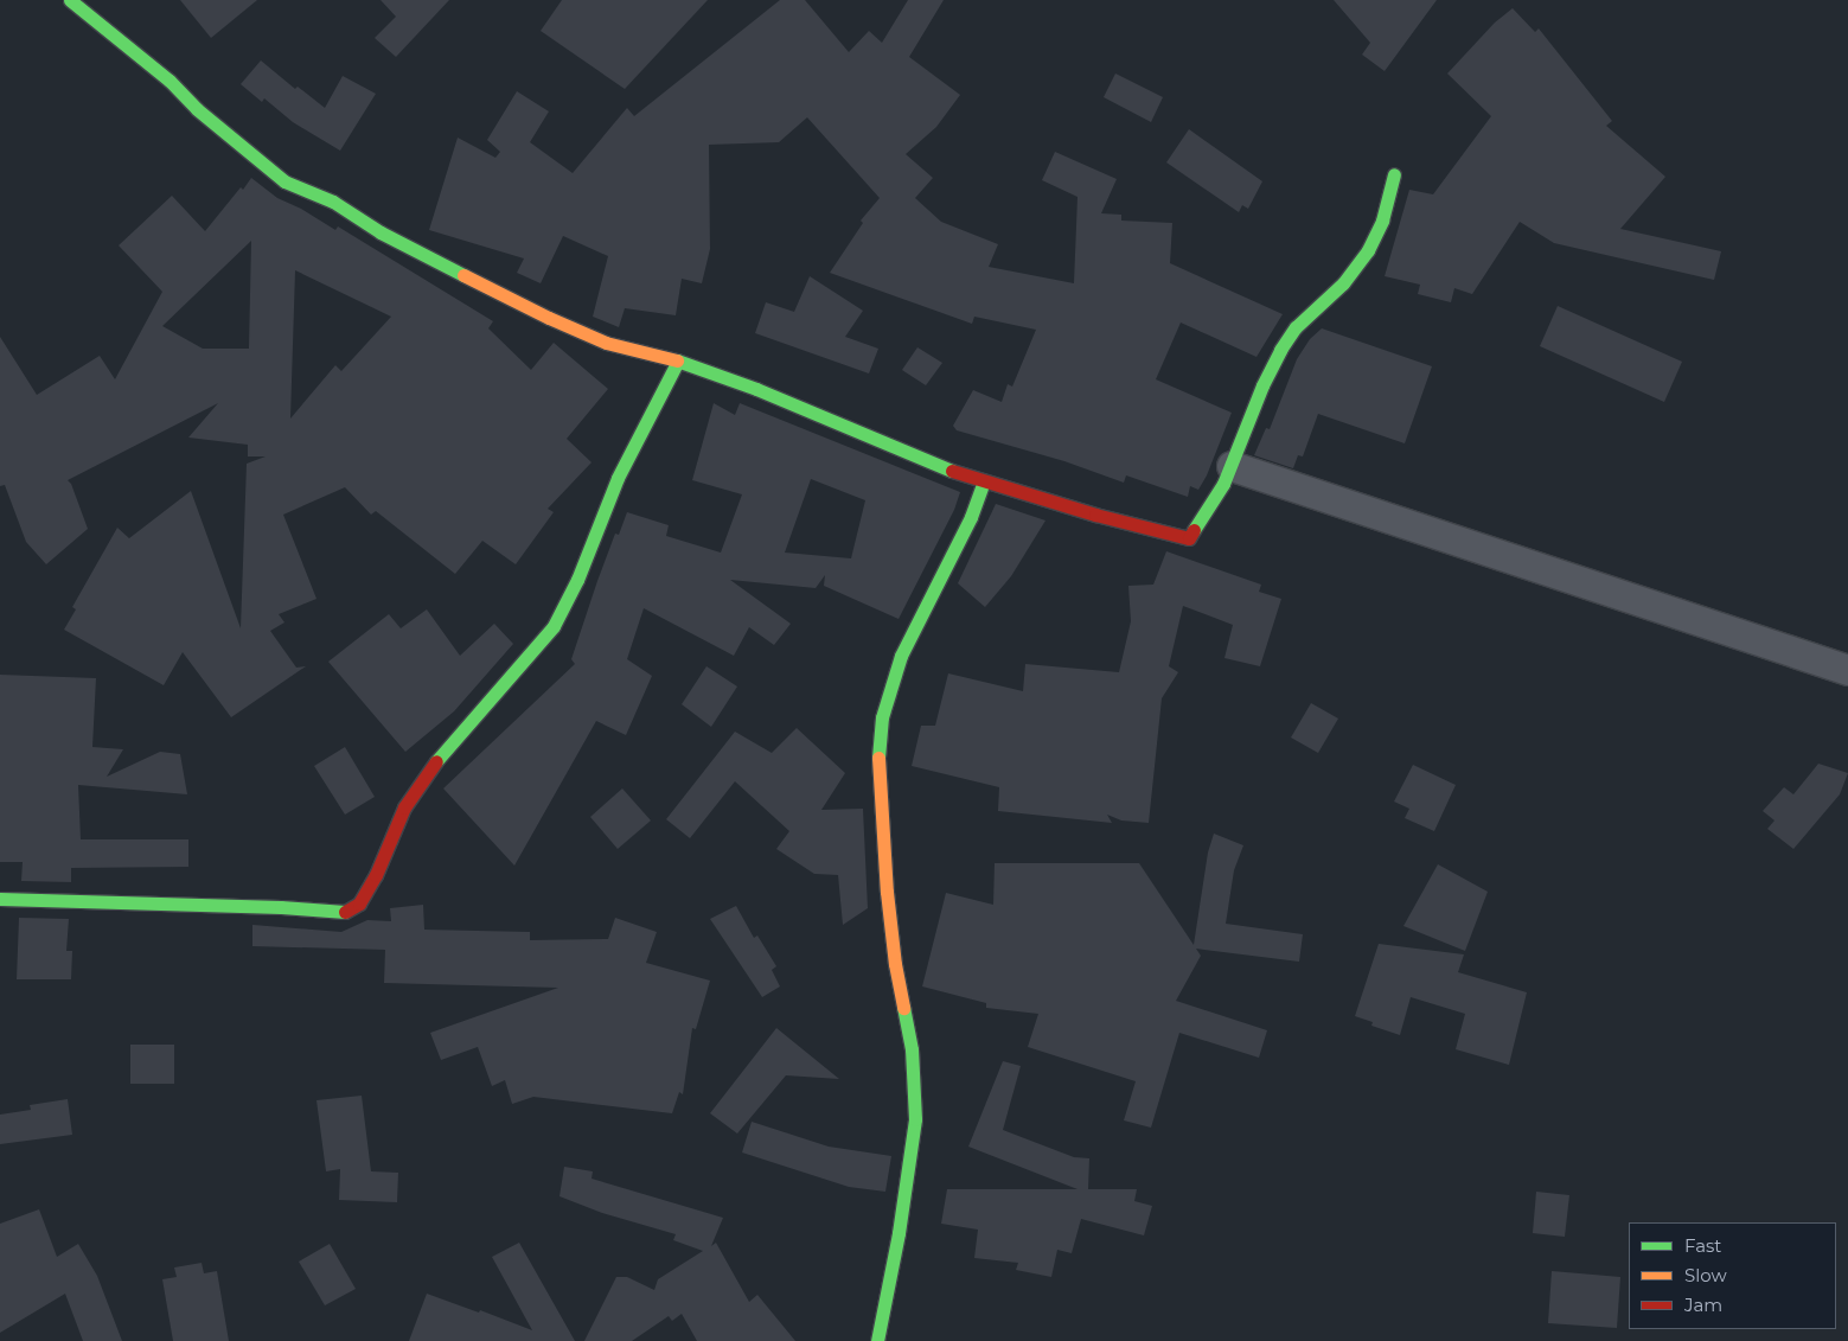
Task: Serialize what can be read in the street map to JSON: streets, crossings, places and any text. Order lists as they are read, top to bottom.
{
  "legend": ["Fast", "Slow", "Jam"]
}
